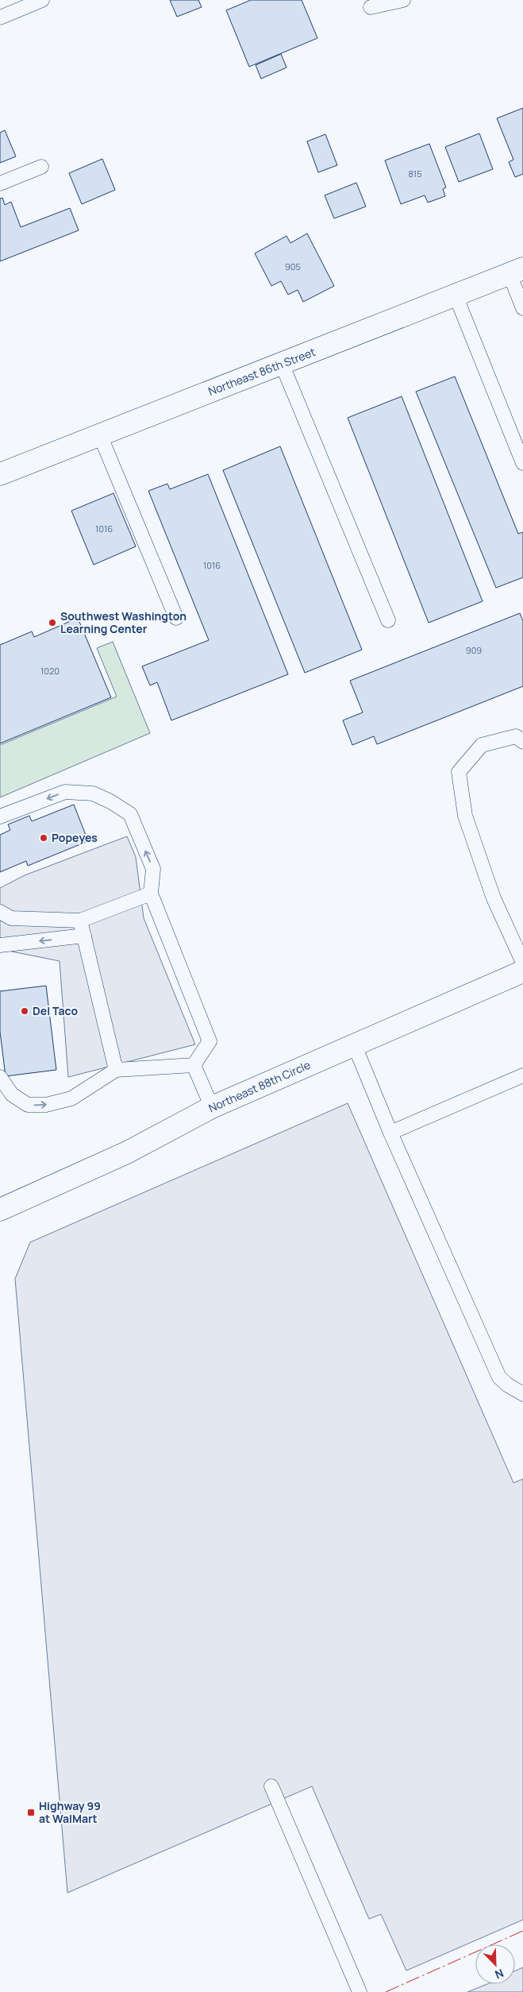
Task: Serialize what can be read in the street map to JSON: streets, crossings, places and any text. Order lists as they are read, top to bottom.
{
  "streets": {
    "street": ["Northeast 86th Street", "Northeast 88th Circle"]
  },
  "places": {
    "other": ["Southwest Washington Learning Center", "Popeyes", "Del Taco"],
    "transit": ["Highway 99 at WalMart"]
  },
  "house_numbers": [
    "815",
    "905",
    "1016",
    "1016",
    "909",
    "1020"
  ],
  "north": "bottom right"
}
